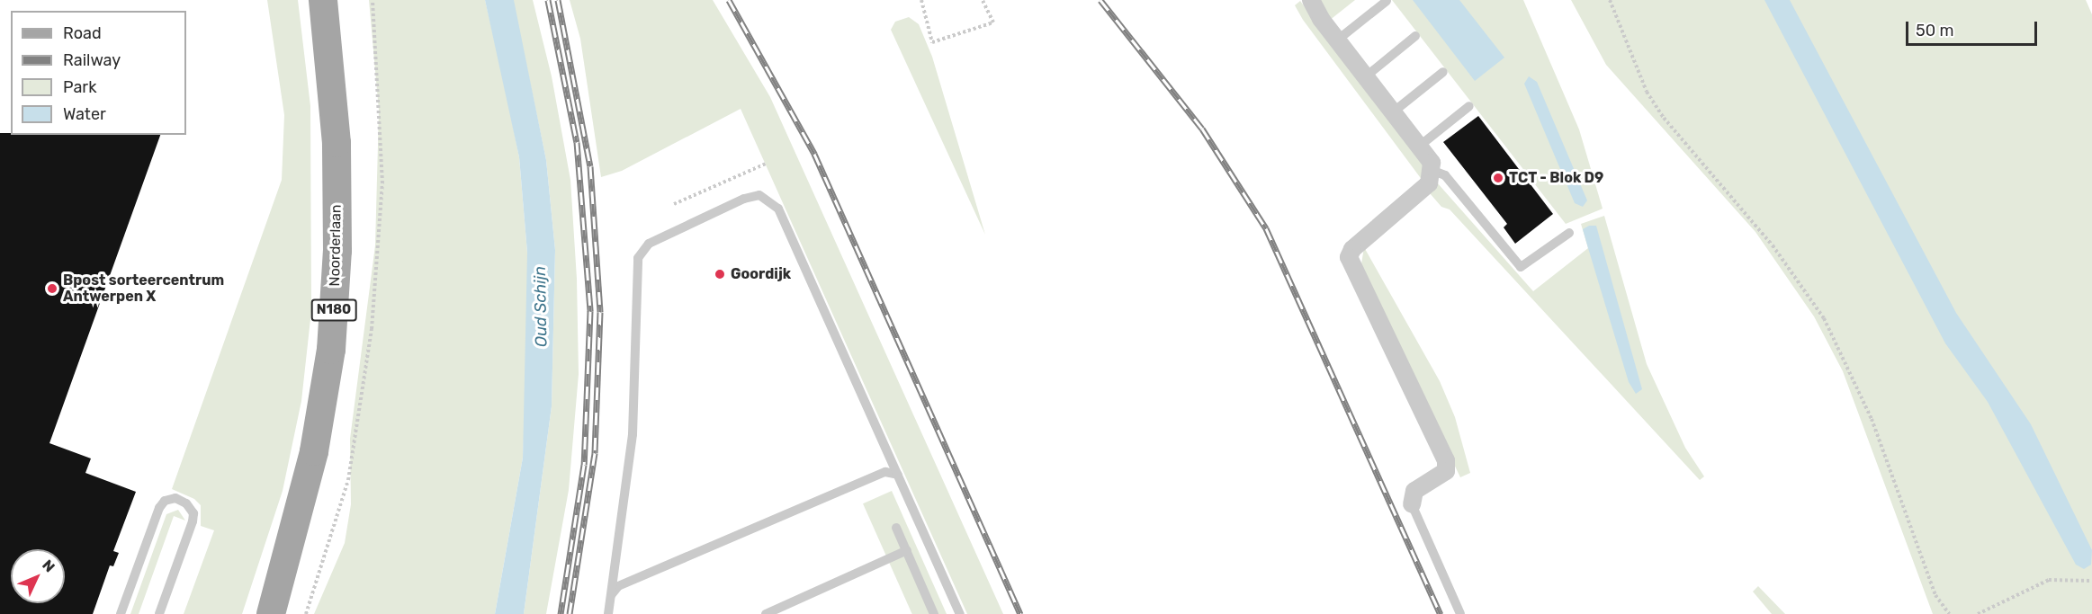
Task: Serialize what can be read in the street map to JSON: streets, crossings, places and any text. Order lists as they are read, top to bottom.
{
  "streets": {
    "main road": ["Noorderlaan", "N180"]
  },
  "water": ["Oud Schijn"],
  "places": ["TCT - Blok D9", "Goordijk", "Bpost sorteercentrum Antwerpen X"],
  "legend": [
    "Road",
    "Railway",
    "Park",
    "Water"
  ],
  "scale_bar": "50 m",
  "north": "top right"
}
